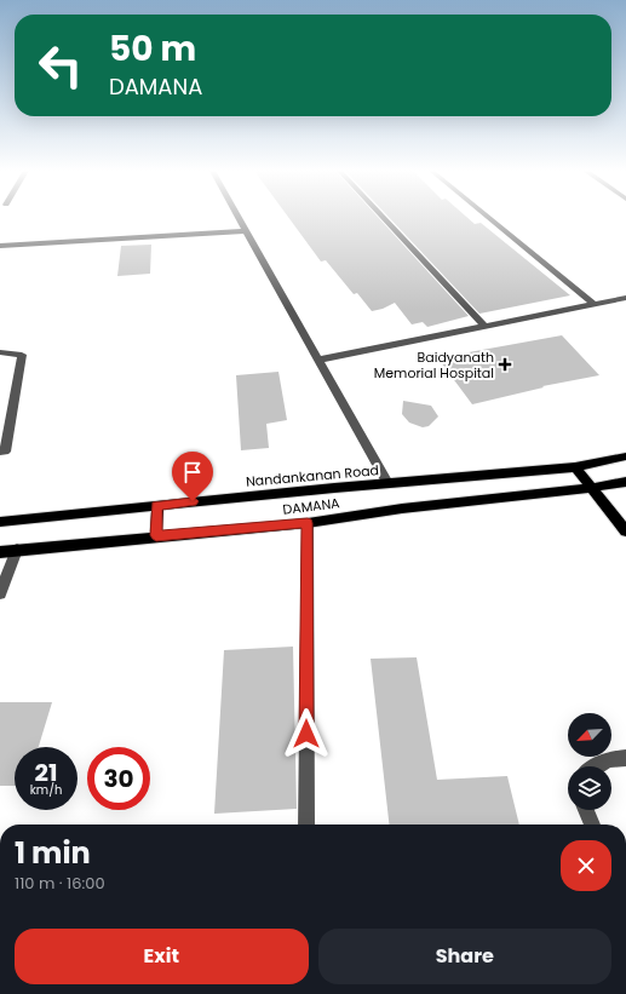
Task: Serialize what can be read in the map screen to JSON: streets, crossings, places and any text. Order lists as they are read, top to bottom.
{
  "streets": {
    "main road": ["Nandankanan Road", "DAMANA"]
  },
  "places": {
    "health": ["Baidyanath Memorial Hospital"]
  },
  "north": "bottom left",
  "page": {
    "turn": ["50 m", "DAMANA"],
    "speed": "21 km/h",
    "limit": "30",
    "heading": ["1 min", "110 m · 16:00"],
    "buttons": ["Exit", "Share"]
  }
}
